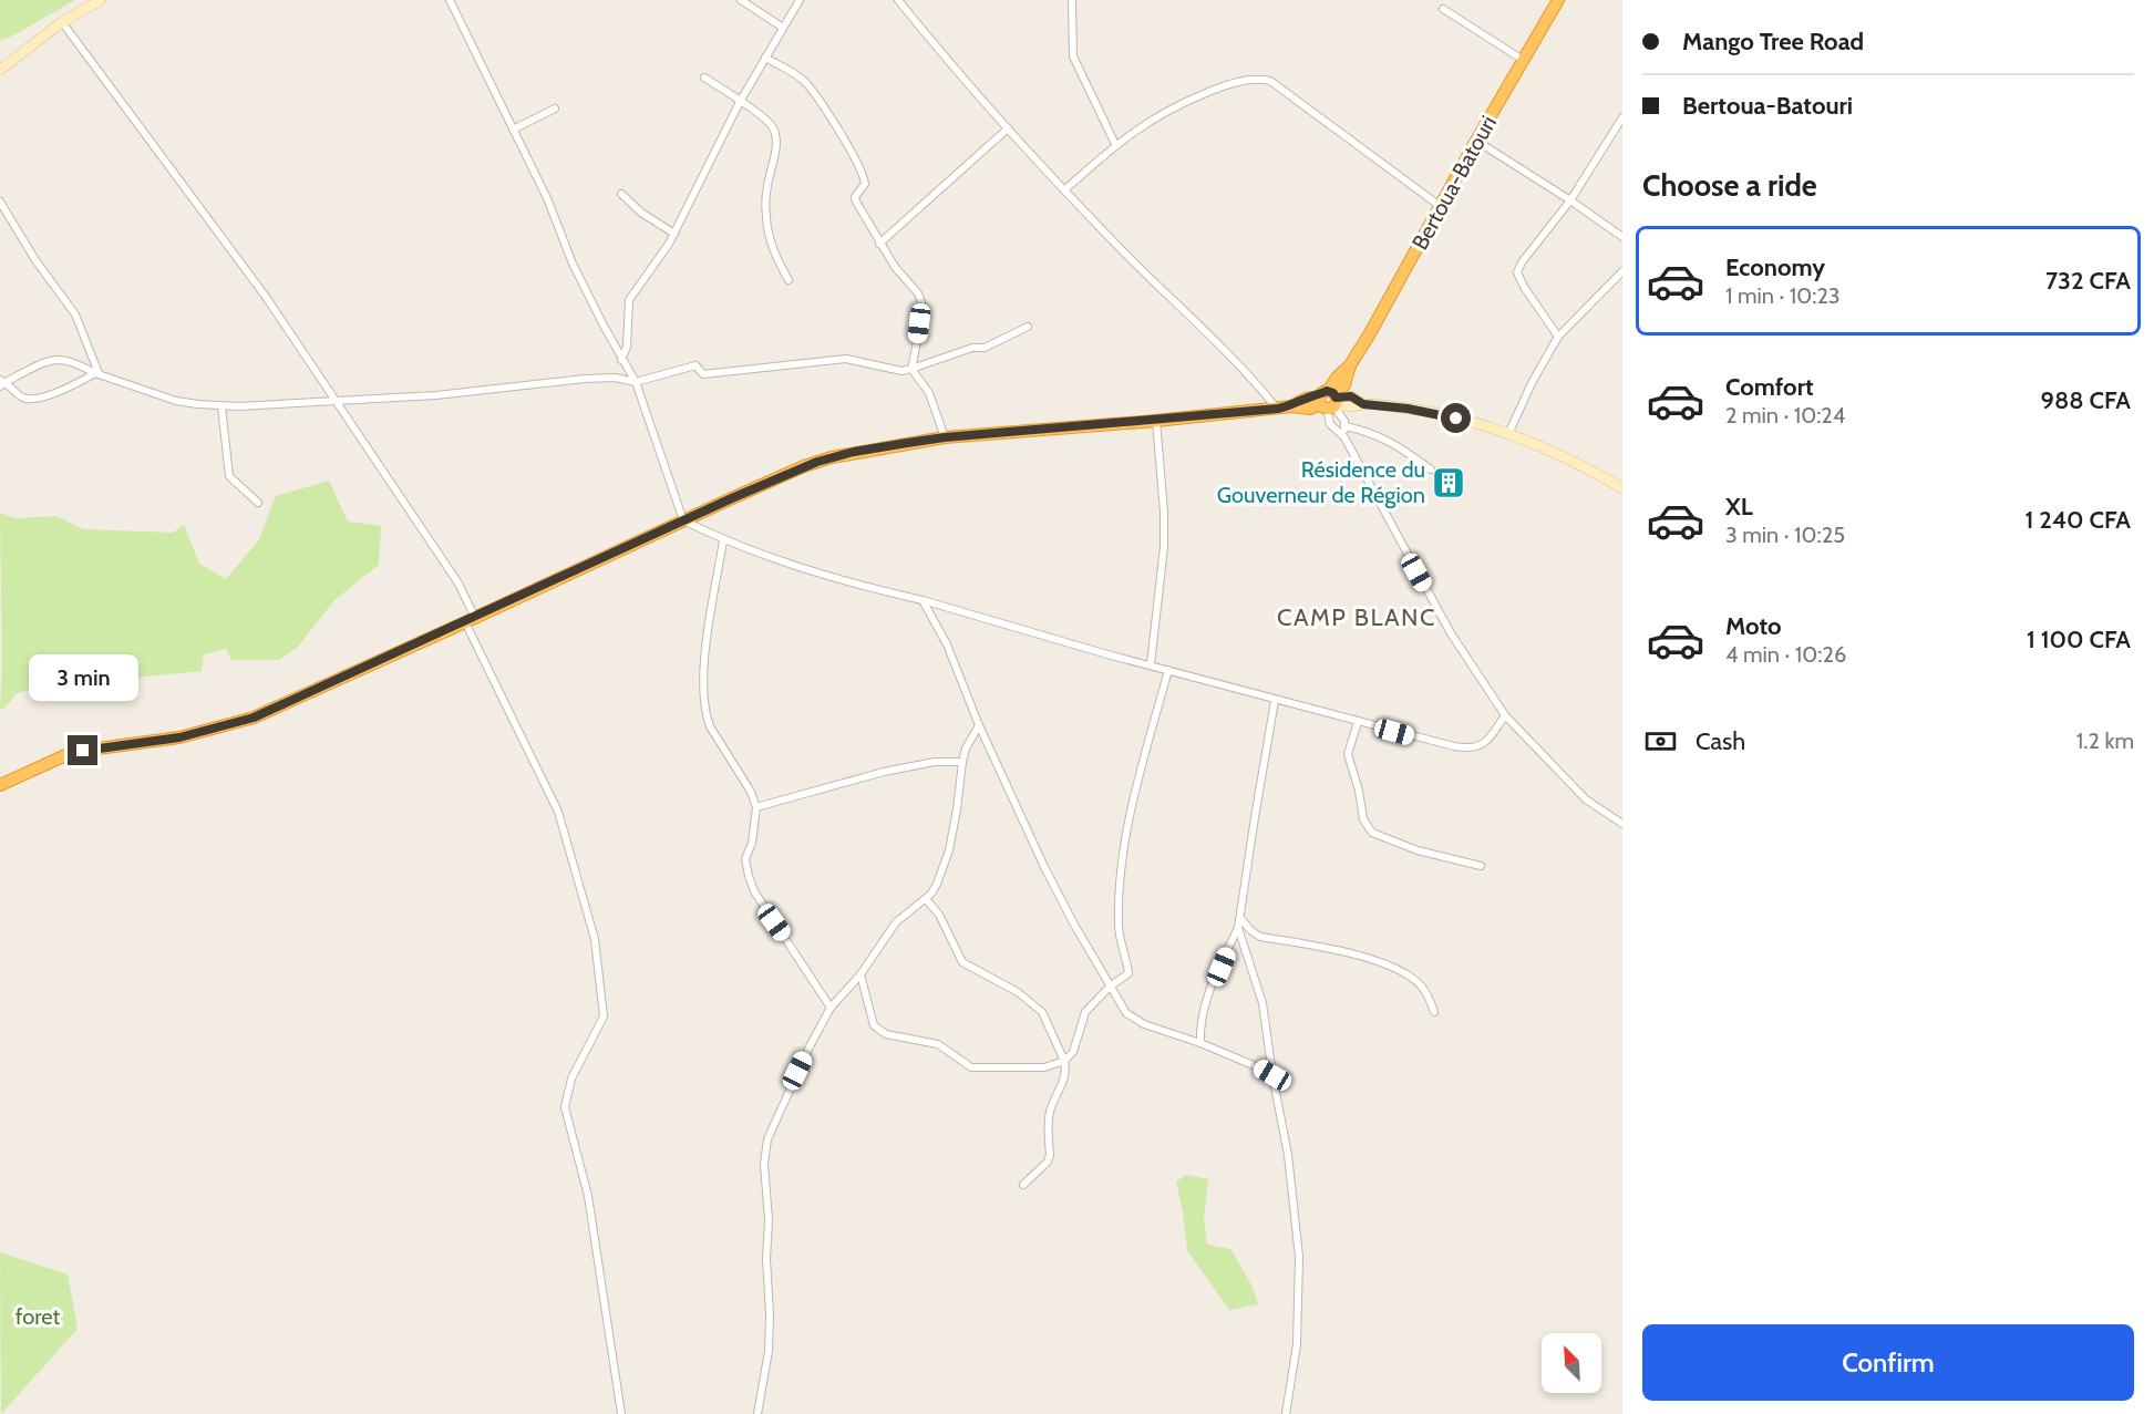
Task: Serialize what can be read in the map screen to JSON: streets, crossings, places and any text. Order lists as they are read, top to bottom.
{
  "streets": {
    "highway": ["Bertoua-Batouri"]
  },
  "districts": ["CAMP BLANC"],
  "parks": ["foret"],
  "places": {
    "building": ["Résidence du Gouverneur de Région"]
  },
  "north": "top left",
  "page": {
    "banner": ["Mango Tree Road", "Bertoua-Batouri"],
    "heading": "Choose a ride",
    "list": [
      {
        "name": "Economy",
        "note": "1 min · 10:23",
        "value": "732 CFA"
      },
      {
        "name": "Comfort",
        "note": "2 min · 10:24",
        "value": "988 CFA"
      },
      {
        "name": "XL",
        "note": "3 min · 10:25",
        "value": "1 240 CFA"
      },
      {
        "name": "Moto",
        "note": "4 min · 10:26",
        "value": "1 100 CFA"
      }
    ],
    "bubble": "3 min",
    "pay": ["Cash", "1.2 km"],
    "buttons": "Confirm"
  }
}
